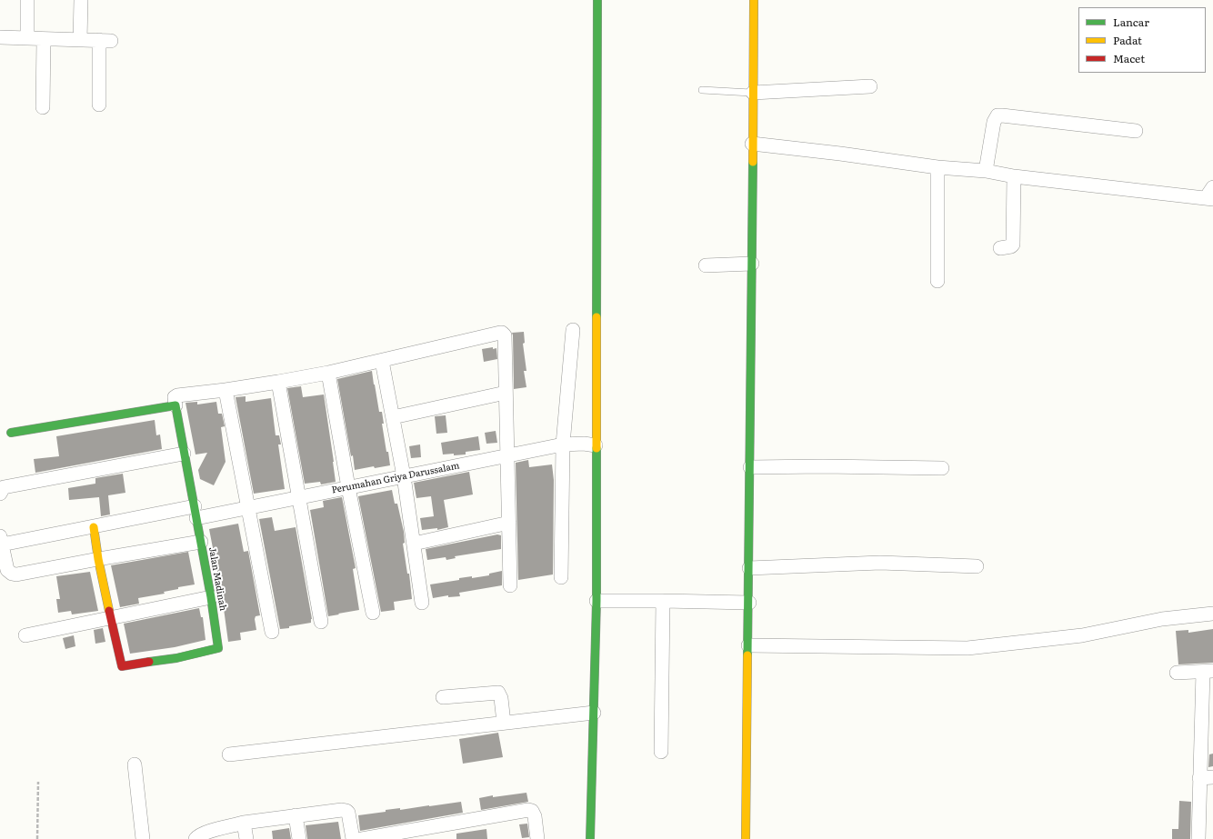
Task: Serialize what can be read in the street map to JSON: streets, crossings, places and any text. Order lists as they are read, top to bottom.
{
  "streets": {
    "street": ["Perumahan Griya Darussalam", "Jalan Madinah"]
  },
  "crossings": [
    ["Perumahan Griya Darussalam", "Jalan Madinah"]
  ],
  "legend": ["Lancar", "Padat", "Macet"]
}
